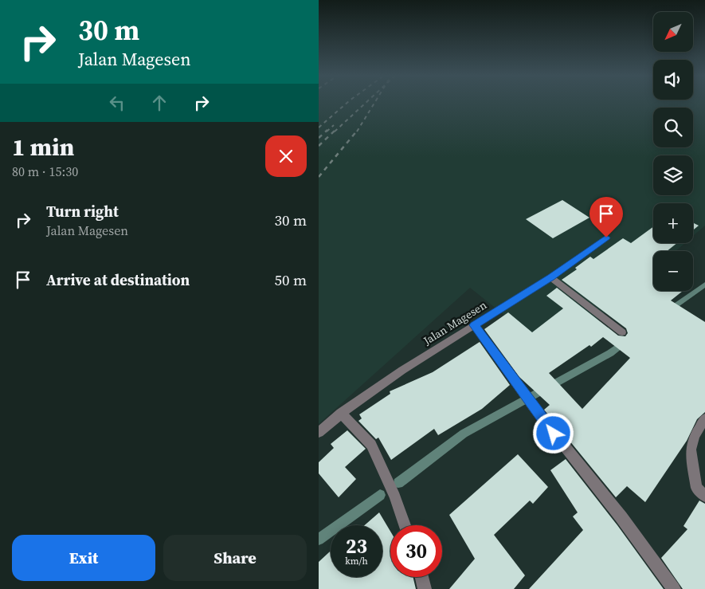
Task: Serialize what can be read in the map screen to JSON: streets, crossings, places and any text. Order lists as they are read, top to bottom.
{
  "streets": {
    "street": ["Jalan Magesen"]
  },
  "north": "bottom left",
  "page": {
    "turn": ["30 m", "Jalan Magesen"],
    "map_buttons": ["+", "−"],
    "heading": ["1 min", "80 m · 15:30"],
    "list": [
      {
        "name": "Turn right",
        "note": "Jalan Magesen",
        "value": "30 m"
      },
      {
        "name": "Arrive at destination",
        "value": "50 m"
      }
    ],
    "speed": "23 km/h",
    "limit": "30",
    "buttons": ["Exit", "Share"]
  }
}
